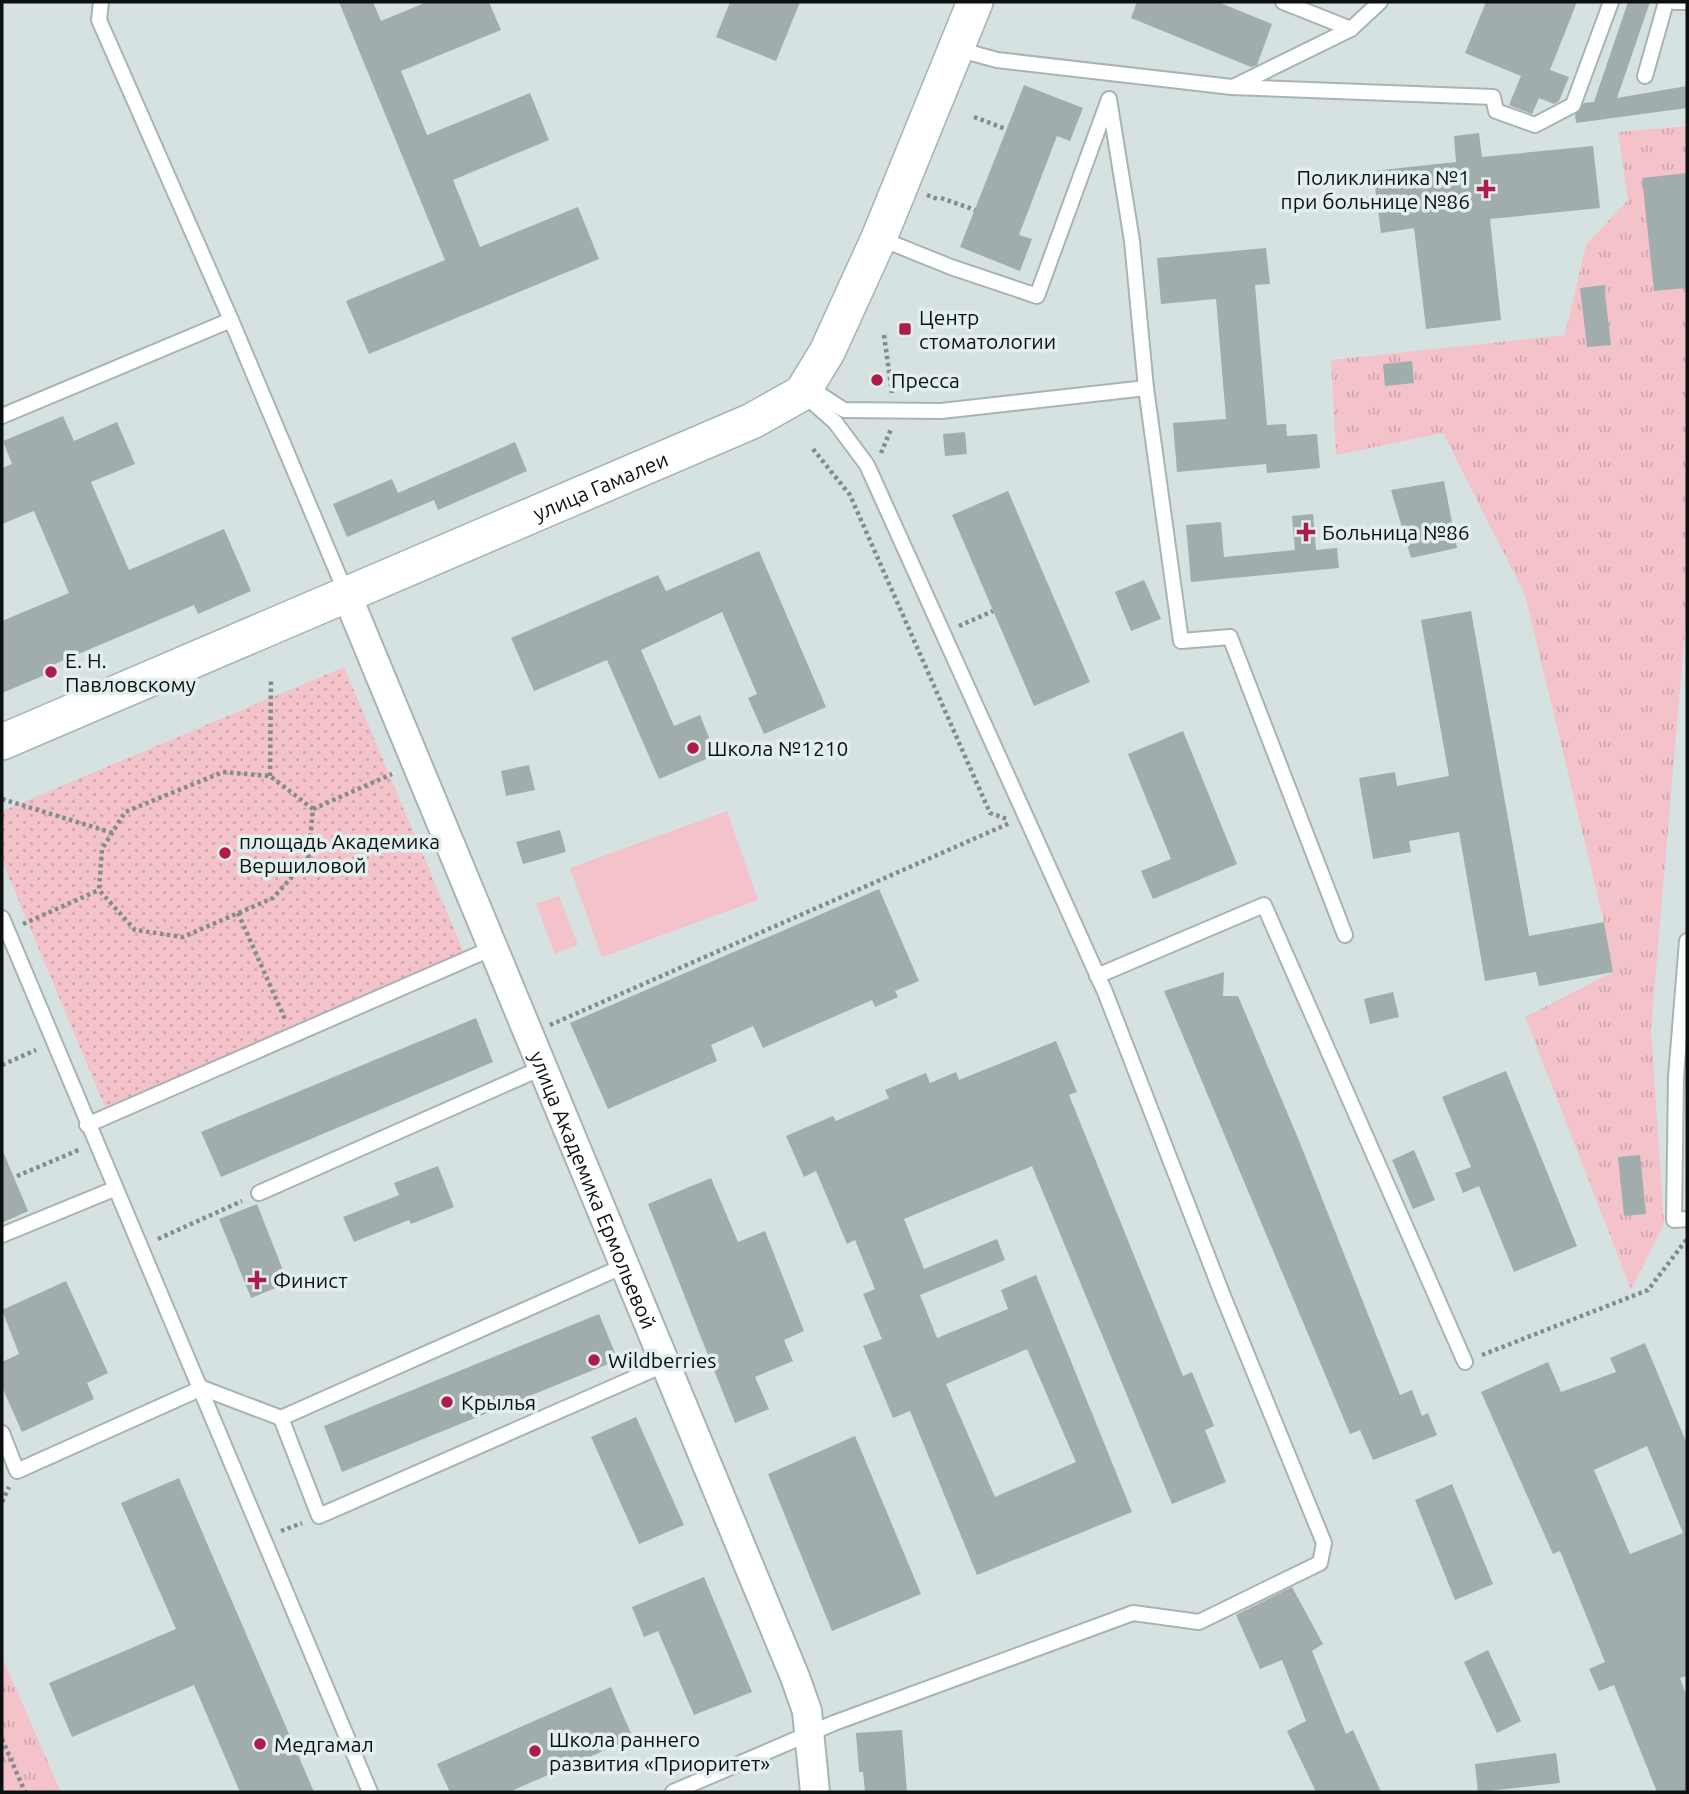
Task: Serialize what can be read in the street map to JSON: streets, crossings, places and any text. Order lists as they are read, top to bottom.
{
  "streets": {
    "street": ["улица Гамалеи", "улица Академика Ермольевой"]
  },
  "crossings": [
    ["улица Гамалеи", "улица Академика Ермольевой"]
  ],
  "places": {
    "health": ["Поликлиника №1 при больнице №86", "Больница №86", "Финист"],
    "transit": ["Центр стоматологии"],
    "other": [
      "Пресса",
      "Е. Н. Павловскому",
      "Школа №1210",
      "площадь Академика Вершиловой",
      "Wildberries",
      "Крылья",
      "Медгамал",
      "Школа раннего развития «Приоритет»"
    ]
  }
}
